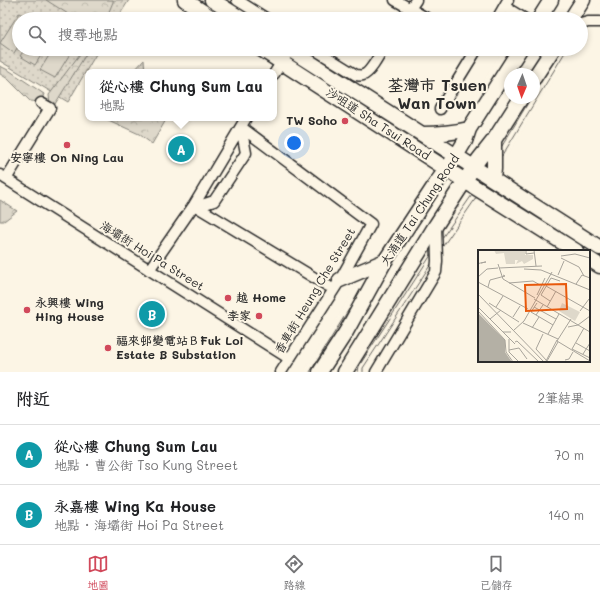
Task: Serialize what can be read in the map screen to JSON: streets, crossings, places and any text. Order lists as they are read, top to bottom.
{
  "streets": {
    "main road": ["沙咀道 Sha Tsui Road", "大涌道 Tai Chung Road"],
    "street": ["海壩街 Hoi Pa Street", "香車街 Heung Che Street"]
  },
  "crossings": [
    ["沙咀道 Sha Tsui Road", "大涌道 Tai Chung Road"],
    ["海壩街 Hoi Pa Street", "香車街 Heung Che Street"]
  ],
  "districts": ["荃灣市 Tsuen Wan Town"],
  "places": [
    "TW Soho",
    "安寧樓 On Ning Lau",
    "越 Home",
    "永興樓 Wing Hing House",
    "李家",
    "福來邨變電站ＢFuk Loi Estate B Substation"
  ],
  "north": "bottom",
  "page": {
    "search": "搜尋地點",
    "popup": ["從心樓 Chung Sum Lau", "地點"],
    "pins": ["A", "B"],
    "heading": ["附近", "2筆結果"],
    "list": [
      {
        "mark": "A",
        "name": "從心樓 Chung Sum Lau",
        "note": "地點 · 曹公街 Tso Kung Street",
        "value": "70 m"
      },
      {
        "mark": "B",
        "name": "永嘉樓 Wing Ka House",
        "note": "地點 · 海壩街 Hoi Pa Street",
        "value": "140 m"
      }
    ],
    "nav": ["地圖", "路線", "已儲存"]
  }
}
